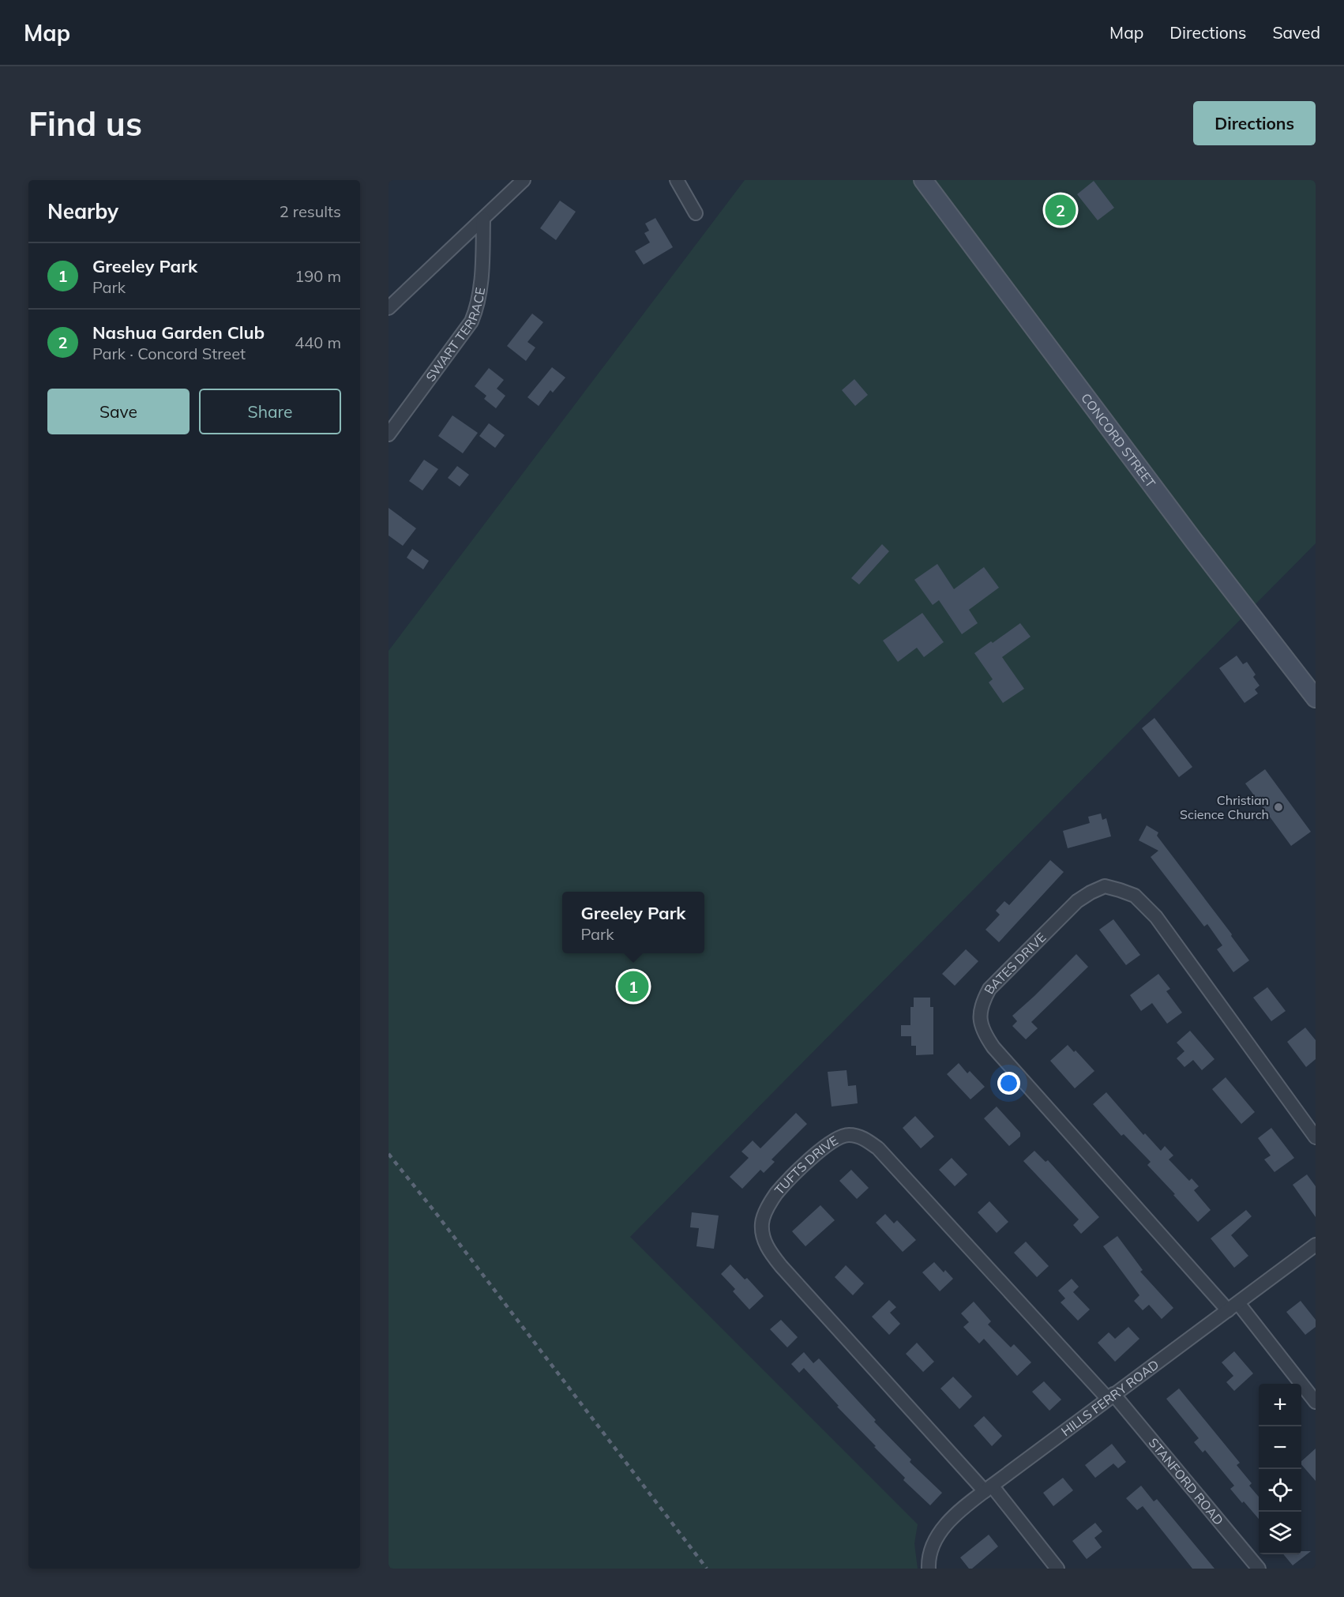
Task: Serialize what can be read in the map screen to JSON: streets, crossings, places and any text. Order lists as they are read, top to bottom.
{
  "streets": {
    "main road": ["CONCORD STREET"],
    "street": [
      "SWART TERRACE",
      "BATES DRIVE",
      "TUFTS DRIVE",
      "HILLS FERRY ROAD",
      "STANFORD ROAD"
    ]
  },
  "crossings": [
    ["BATES DRIVE", "HILLS FERRY ROAD"],
    ["TUFTS DRIVE", "HILLS FERRY ROAD"],
    ["TUFTS DRIVE", "STANFORD ROAD"],
    ["HILLS FERRY ROAD", "STANFORD ROAD"]
  ],
  "places": ["Christian Science Church"],
  "page": {
    "header": "Map",
    "nav": ["Map", "Directions", "Saved"],
    "buttons": [
      "Directions",
      ["Save", "Share"]
    ],
    "title": "Find us",
    "heading": ["Nearby", "2 results"],
    "pins": ["2", "1"],
    "list": [
      {
        "mark": "1",
        "name": "Greeley Park",
        "note": "Park",
        "value": "190 m"
      },
      {
        "mark": "2",
        "name": "Nashua Garden Club",
        "note": "Park · Concord Street",
        "value": "440 m"
      }
    ],
    "popup": ["Greeley Park", "Park"],
    "map_buttons": ["+", "−"]
  }
}
